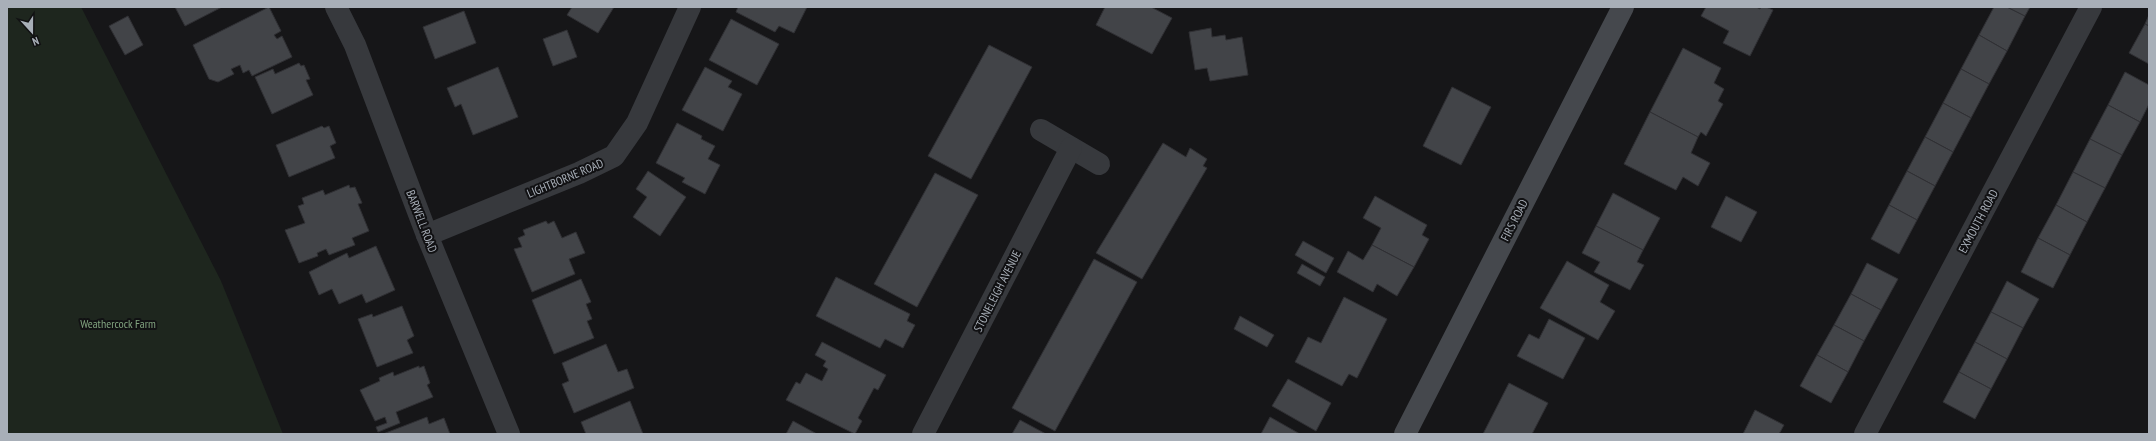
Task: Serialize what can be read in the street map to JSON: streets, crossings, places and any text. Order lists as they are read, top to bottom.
{
  "streets": {
    "street": [
      "LIGHTBORNE ROAD",
      "FIRS ROAD",
      "BARWELL ROAD",
      "EXMOUTH ROAD",
      "STONELEIGH AVENUE"
    ]
  },
  "crossings": [
    ["LIGHTBORNE ROAD", "BARWELL ROAD"]
  ],
  "parks": ["Weathercock Farm"],
  "north": "bottom"
}
